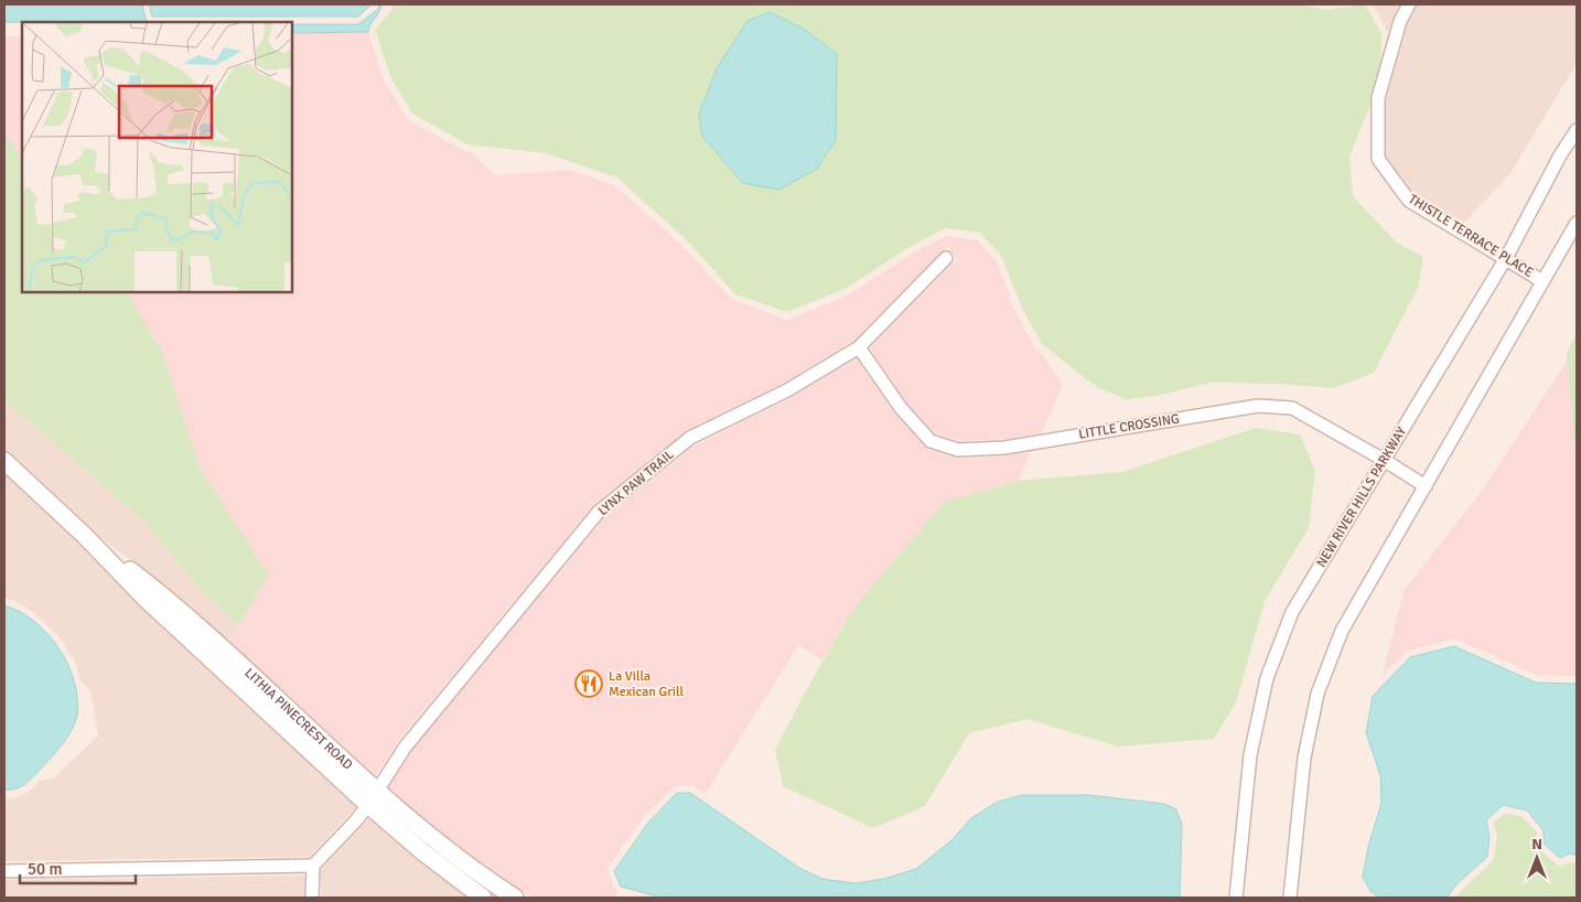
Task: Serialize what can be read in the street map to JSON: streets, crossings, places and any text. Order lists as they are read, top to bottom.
{
  "streets": {
    "main road": ["LITHIA PINECREST ROAD"],
    "street": [
      "THISTLE TERRACE PLACE",
      "LITTLE CROSSING",
      "LYNX PAW TRAIL",
      "NEW RIVER HILLS PARKWAY"
    ]
  },
  "crossings": [
    ["THISTLE TERRACE PLACE", "NEW RIVER HILLS PARKWAY"],
    ["LITTLE CROSSING", "LYNX PAW TRAIL"],
    ["LITTLE CROSSING", "NEW RIVER HILLS PARKWAY"],
    ["LYNX PAW TRAIL", "LITHIA PINECREST ROAD"]
  ],
  "places": {
    "restaurant": ["La Villa Mexican Grill"]
  },
  "scale_bar": "50 m",
  "north": "top"
}
